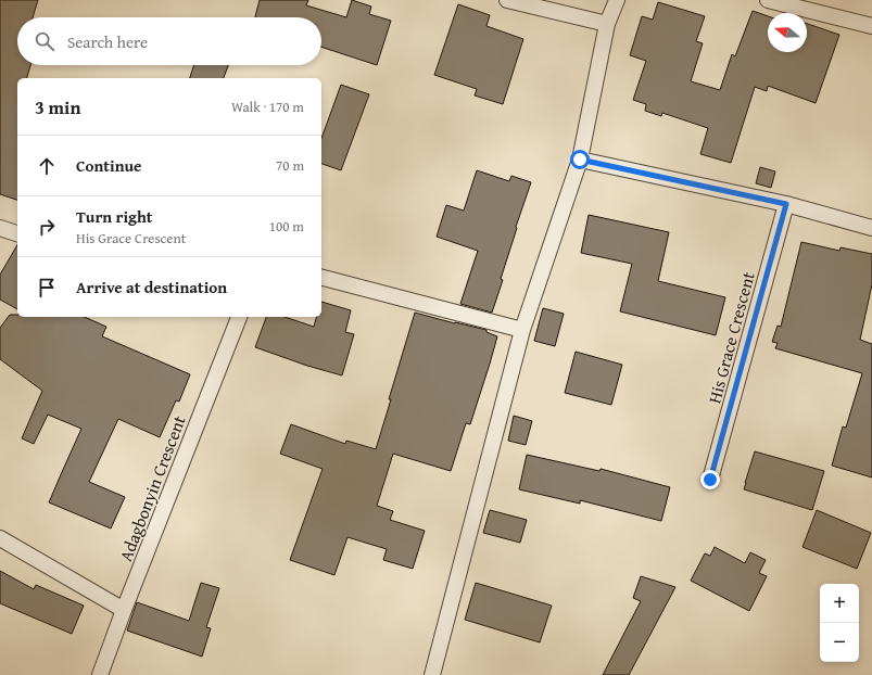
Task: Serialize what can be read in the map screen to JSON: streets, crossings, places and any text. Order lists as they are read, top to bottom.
{
  "streets": {
    "street": ["His Grace Crescent", "Adagbonyin Crescent"]
  },
  "north": "left",
  "page": {
    "search": "Search here",
    "heading": ["3 min", "Walk · 170 m"],
    "list": [
      ["Continue", "70 m"],
      ["Turn right", "His Grace Crescent", "100 m"],
      "Arrive at destination"
    ],
    "map_buttons": ["+", "−"]
  }
}
